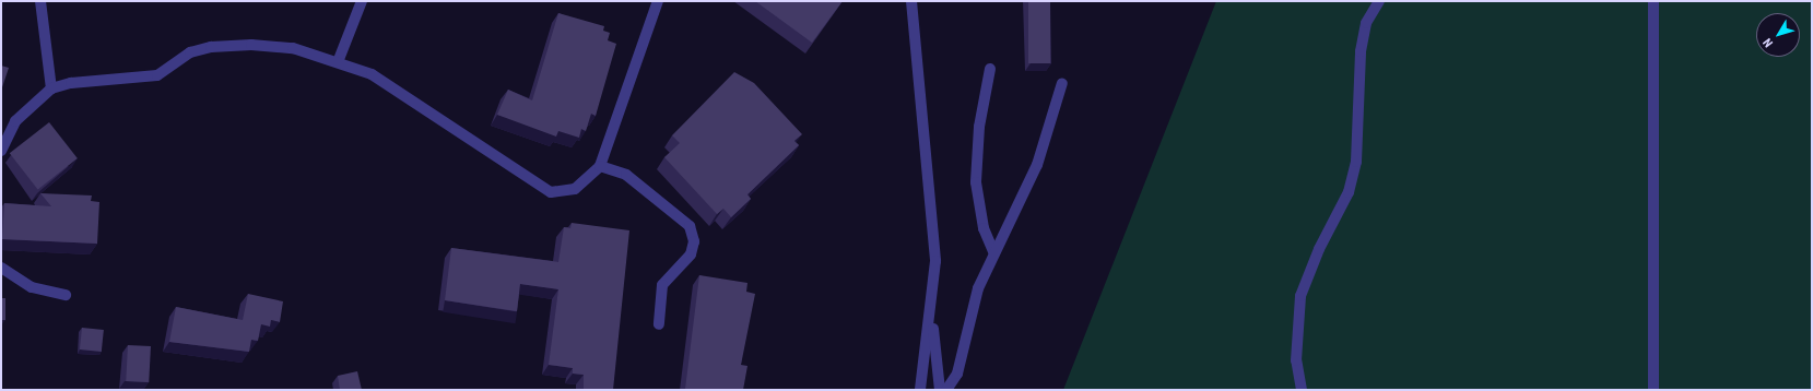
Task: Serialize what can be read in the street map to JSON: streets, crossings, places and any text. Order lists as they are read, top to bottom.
{
  "north": "bottom left"
}
